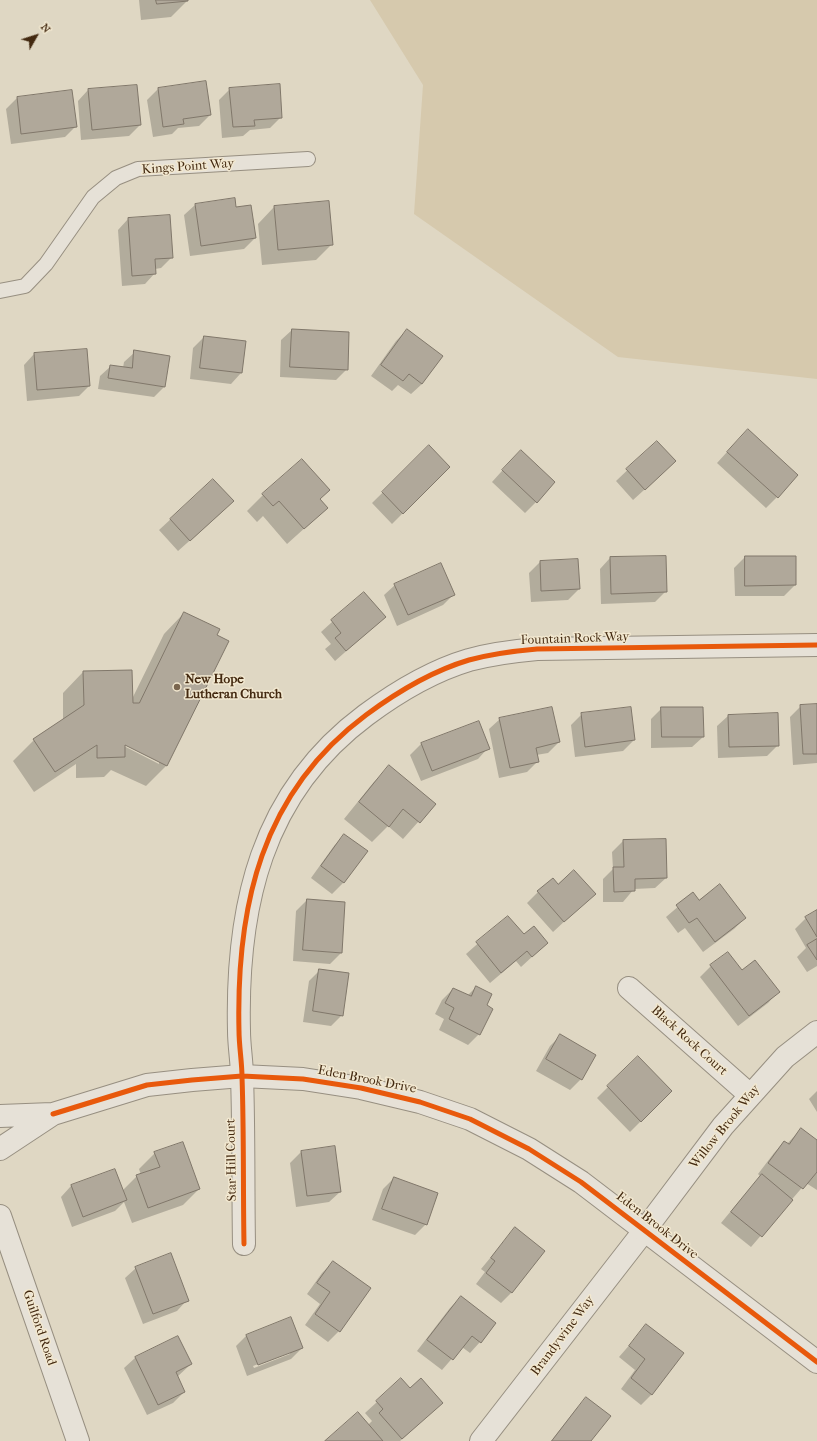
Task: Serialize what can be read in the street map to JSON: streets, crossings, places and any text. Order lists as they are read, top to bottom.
{
  "streets": {
    "street": [
      "Fountain Rock Way",
      "Black Rock Court",
      "Eden Brook Drive",
      "Willow Brook Way",
      "Star Hill Court",
      "Guilford Road",
      "Brandywine Way"
    ],
    "lane": ["Kings Point Way"]
  },
  "crossings": [
    ["Fountain Rock Way", "Eden Brook Drive"],
    ["Fountain Rock Way", "Star Hill Court"],
    ["Black Rock Court", "Willow Brook Way"],
    ["Eden Brook Drive", "Willow Brook Way"],
    ["Eden Brook Drive", "Star Hill Court"],
    ["Eden Brook Drive", "Brandywine Way"],
    ["Willow Brook Way", "Brandywine Way"]
  ],
  "places": ["New Hope Lutheran Church"],
  "north": "top right"
}
